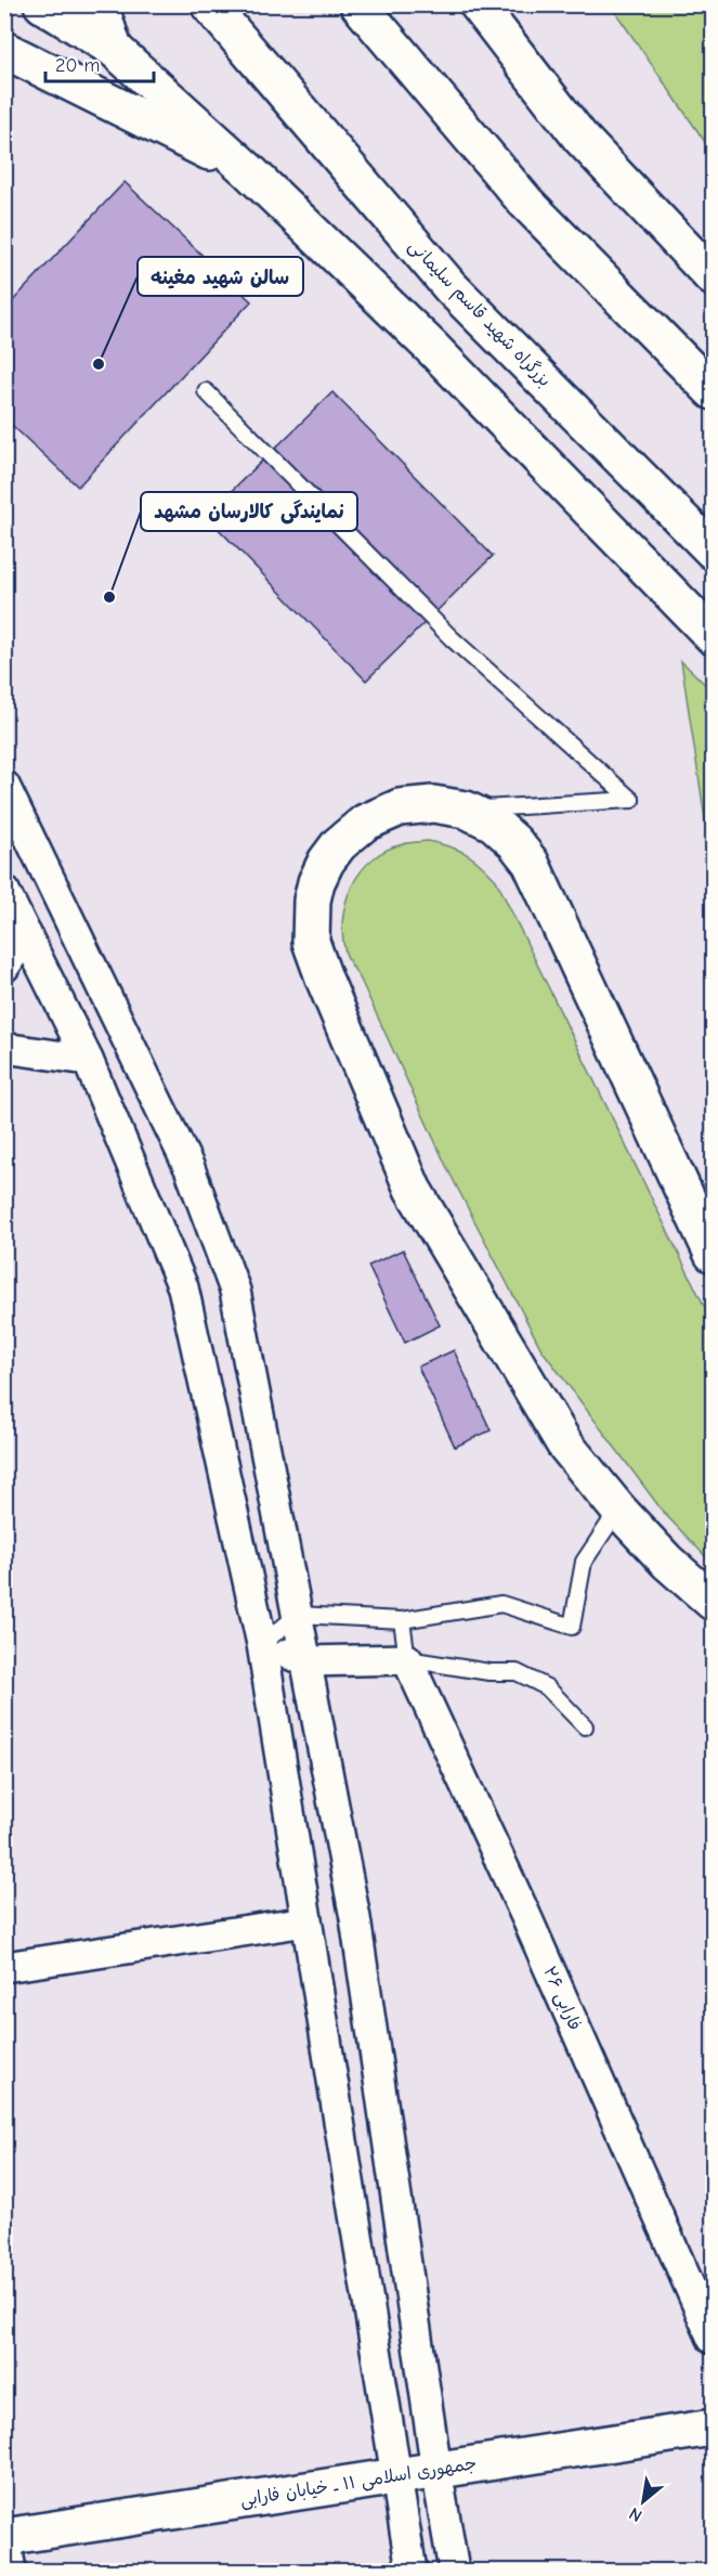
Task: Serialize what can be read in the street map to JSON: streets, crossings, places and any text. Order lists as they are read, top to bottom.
{
  "streets": {
    "main road": ["بزرگراه شهید قاسم سلیمانی", "جمهوری اسلامی ۱۱ ـ خیابان فارابی"],
    "street": ["فارابی ۲۶"]
  },
  "places": ["سالن شهید مغینه", "نمایندگی کالارسان مشهد"],
  "scale_bar": "20 m",
  "north": "bottom left"
}
